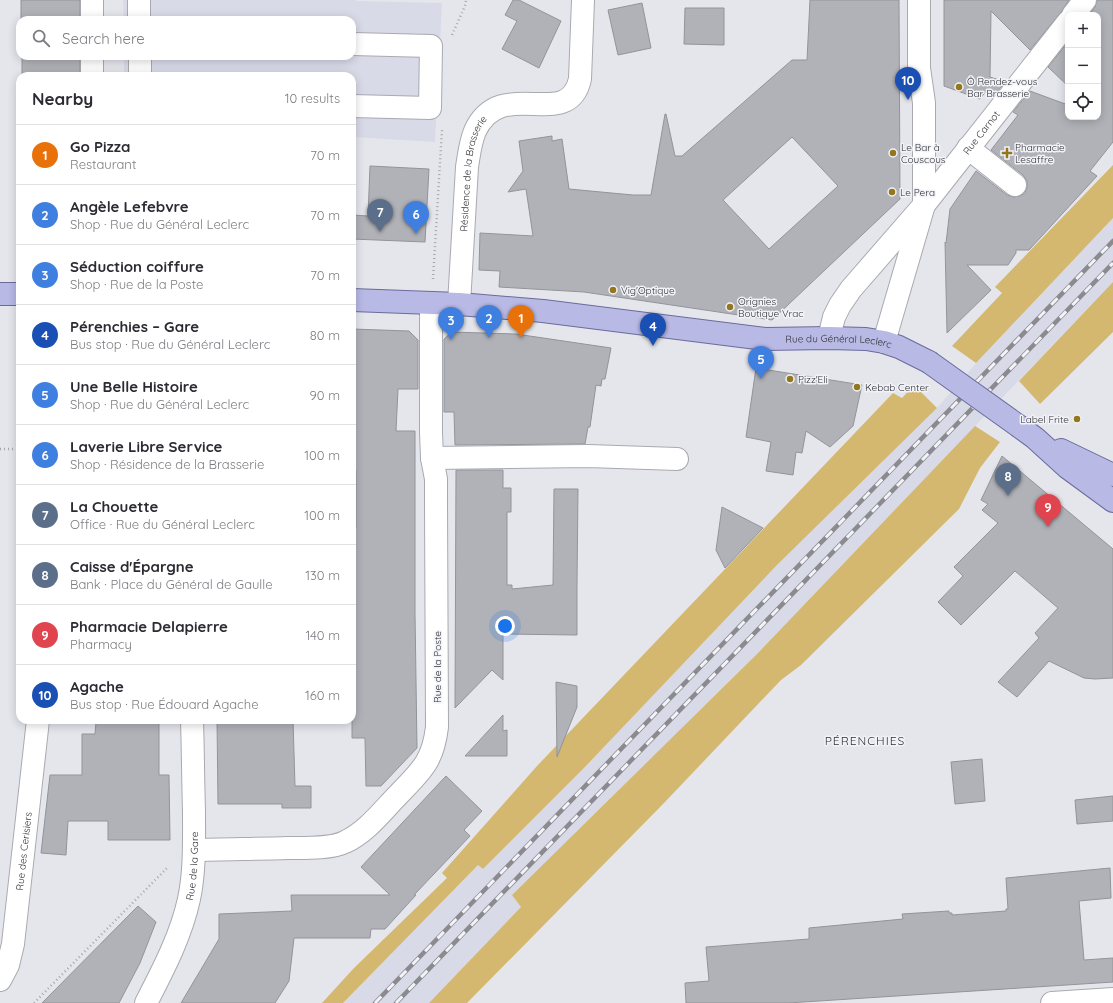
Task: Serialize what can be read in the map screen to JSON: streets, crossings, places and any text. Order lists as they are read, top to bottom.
{
  "streets": {
    "main road": ["Rue du Général Leclerc"],
    "street": [
      "Rue Carnot",
      "Résidence de la Brasserie",
      "Rue de la Poste",
      "Rue des Cerisiers",
      "Rue de la Gare"
    ]
  },
  "crossings": [
    ["Rue Carnot", "Rue du Général Leclerc"],
    ["Résidence de la Brasserie", "Rue du Général Leclerc"],
    ["Rue du Général Leclerc", "Rue de la Poste"],
    ["Rue de la Poste", "Rue de la Gare"]
  ],
  "districts": ["PÉRENCHIES"],
  "places": {
    "other": [
      "Ô Rendez-vous Bar Brasserie",
      "Le Bar à Couscous",
      "Le Pera",
      "Vig'Optique",
      "Orignies Boutique Vrac",
      "Pizz'Eli",
      "Kebab Center",
      "Label Frite"
    ],
    "health": ["Pharmacie Lesaffre"]
  },
  "page": {
    "map_buttons": ["+", "−"],
    "search": "Search here",
    "pins": [
      "10",
      "7",
      "6",
      "1",
      "2",
      "3",
      "4",
      "5",
      "8",
      "9"
    ],
    "heading": ["Nearby", "10 results"],
    "list": [
      {
        "mark": "1",
        "name": "Go Pizza",
        "note": "Restaurant",
        "value": "70 m"
      },
      {
        "mark": "2",
        "name": "Angèle Lefebvre",
        "note": "Shop · Rue du Général Leclerc",
        "value": "70 m"
      },
      {
        "mark": "3",
        "name": "Séduction coiffure",
        "note": "Shop · Rue de la Poste",
        "value": "70 m"
      },
      {
        "mark": "4",
        "name": "Pérenchies – Gare",
        "note": "Bus stop · Rue du Général Leclerc",
        "value": "80 m"
      },
      {
        "mark": "5",
        "name": "Une Belle Histoire",
        "note": "Shop · Rue du Général Leclerc",
        "value": "90 m"
      },
      {
        "mark": "6",
        "name": "Laverie Libre Service",
        "note": "Shop · Résidence de la Brasserie",
        "value": "100 m"
      },
      {
        "mark": "7",
        "name": "La Chouette",
        "note": "Office · Rue du Général Leclerc",
        "value": "100 m"
      },
      {
        "mark": "8",
        "name": "Caisse d'Épargne",
        "note": "Bank · Place du Général de Gaulle",
        "value": "130 m"
      },
      {
        "mark": "9",
        "name": "Pharmacie Delapierre",
        "note": "Pharmacy",
        "value": "140 m"
      },
      {
        "mark": "10",
        "name": "Agache",
        "note": "Bus stop · Rue Édouard Agache",
        "value": "160 m"
      }
    ]
  }
}
